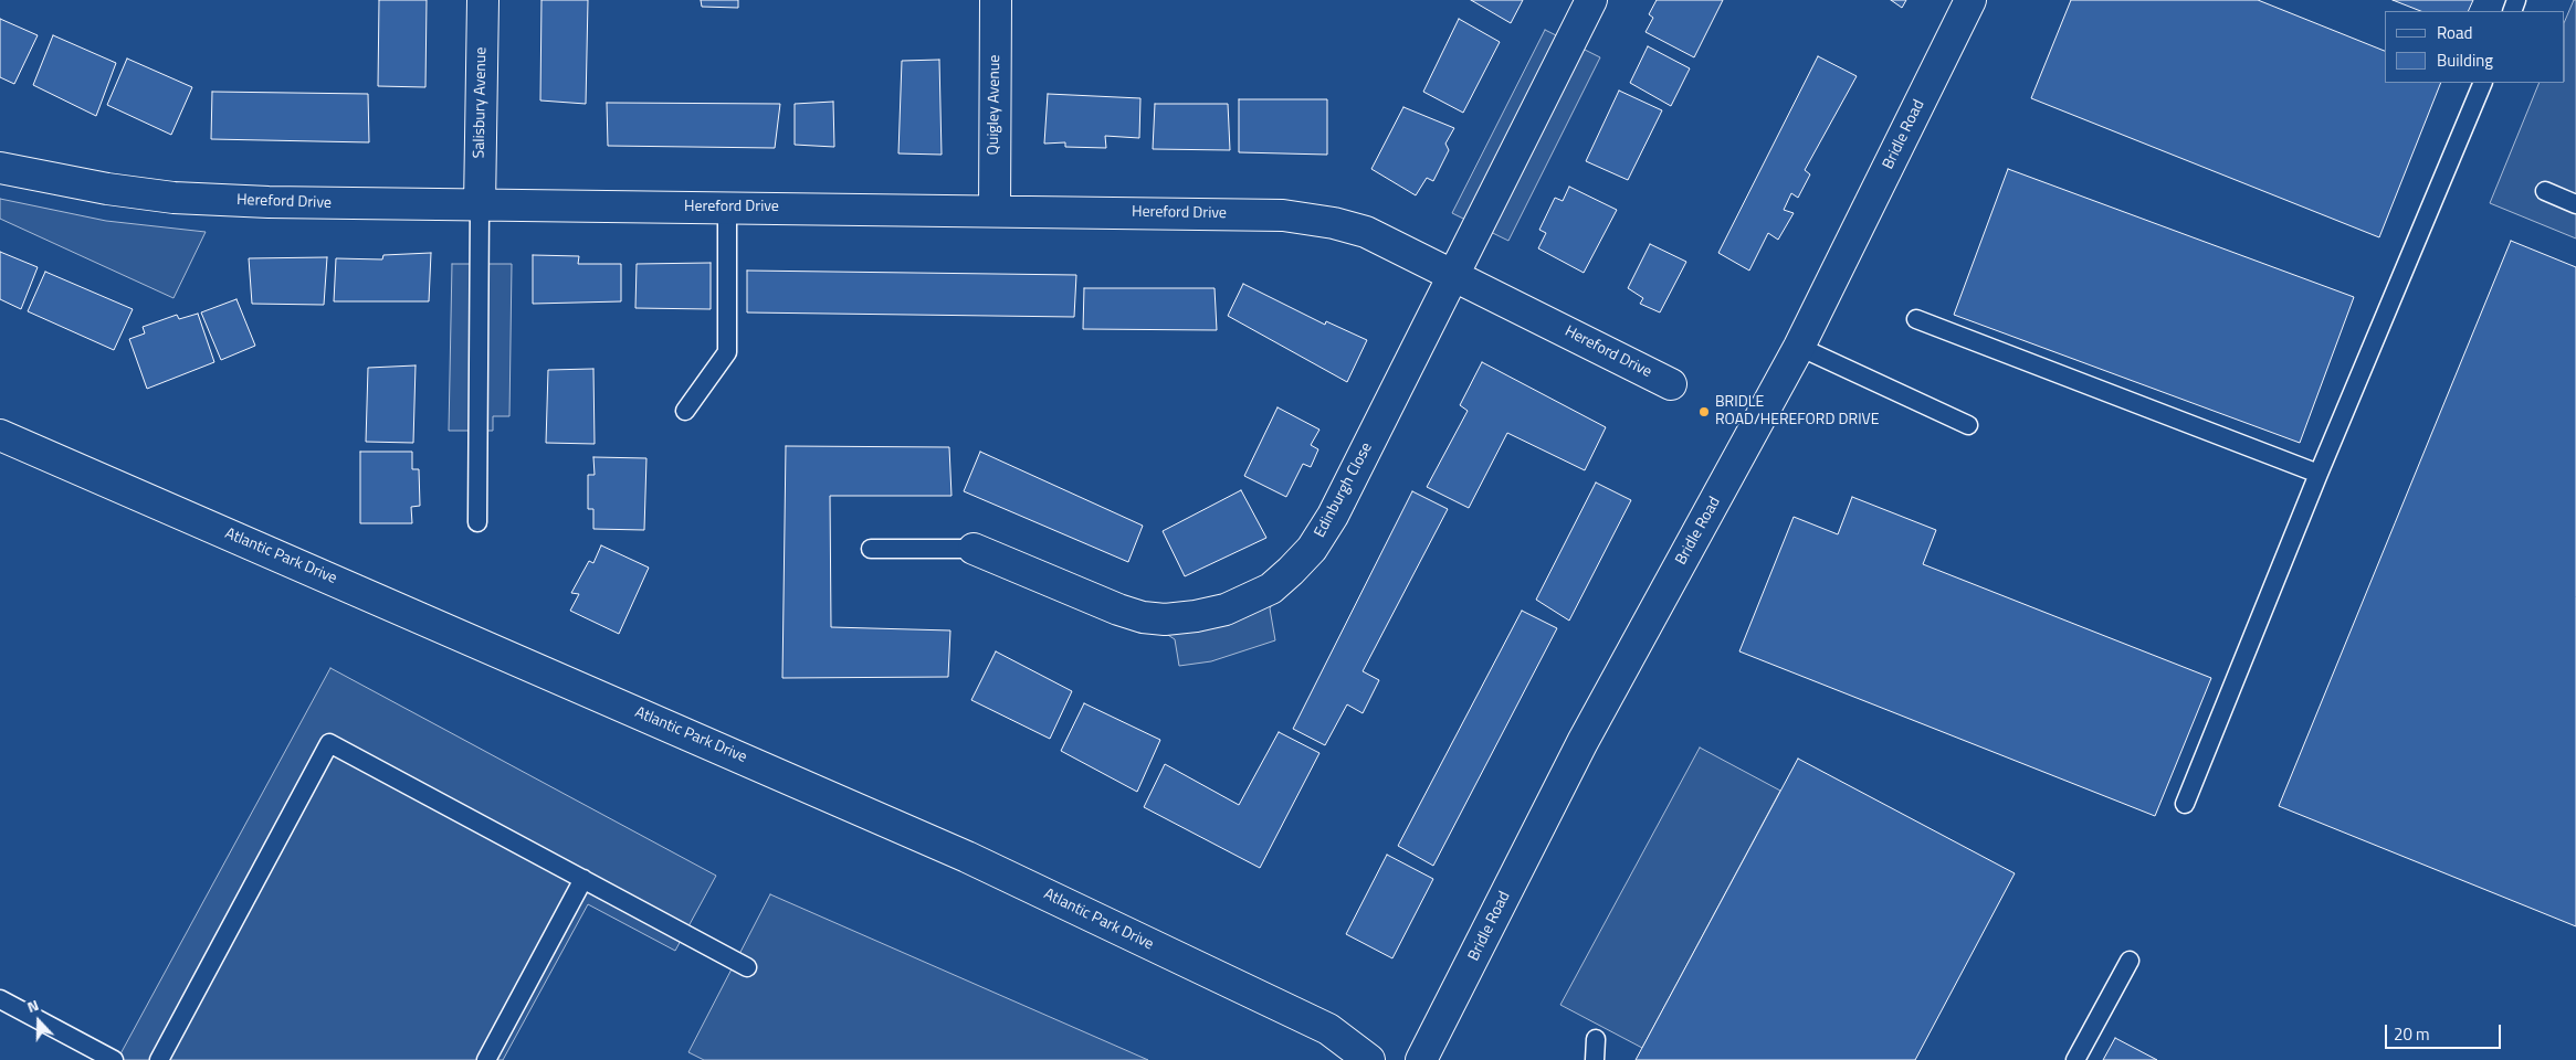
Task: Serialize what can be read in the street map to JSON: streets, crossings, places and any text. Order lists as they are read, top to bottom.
{
  "streets": {
    "street": [
      "Salisbury Avenue",
      "Quigley Avenue",
      "Bridle Road",
      "Hereford Drive",
      "Edinburgh Close",
      "Atlantic Park Drive"
    ]
  },
  "crossings": [
    ["Salisbury Avenue", "Hereford Drive"],
    ["Quigley Avenue", "Hereford Drive"],
    ["Hereford Drive", "Edinburgh Close"]
  ],
  "places": ["BRIDLE ROAD/HEREFORD DRIVE"],
  "legend": ["Road", "Building"],
  "scale_bar": "20 m",
  "north": "top"
}
